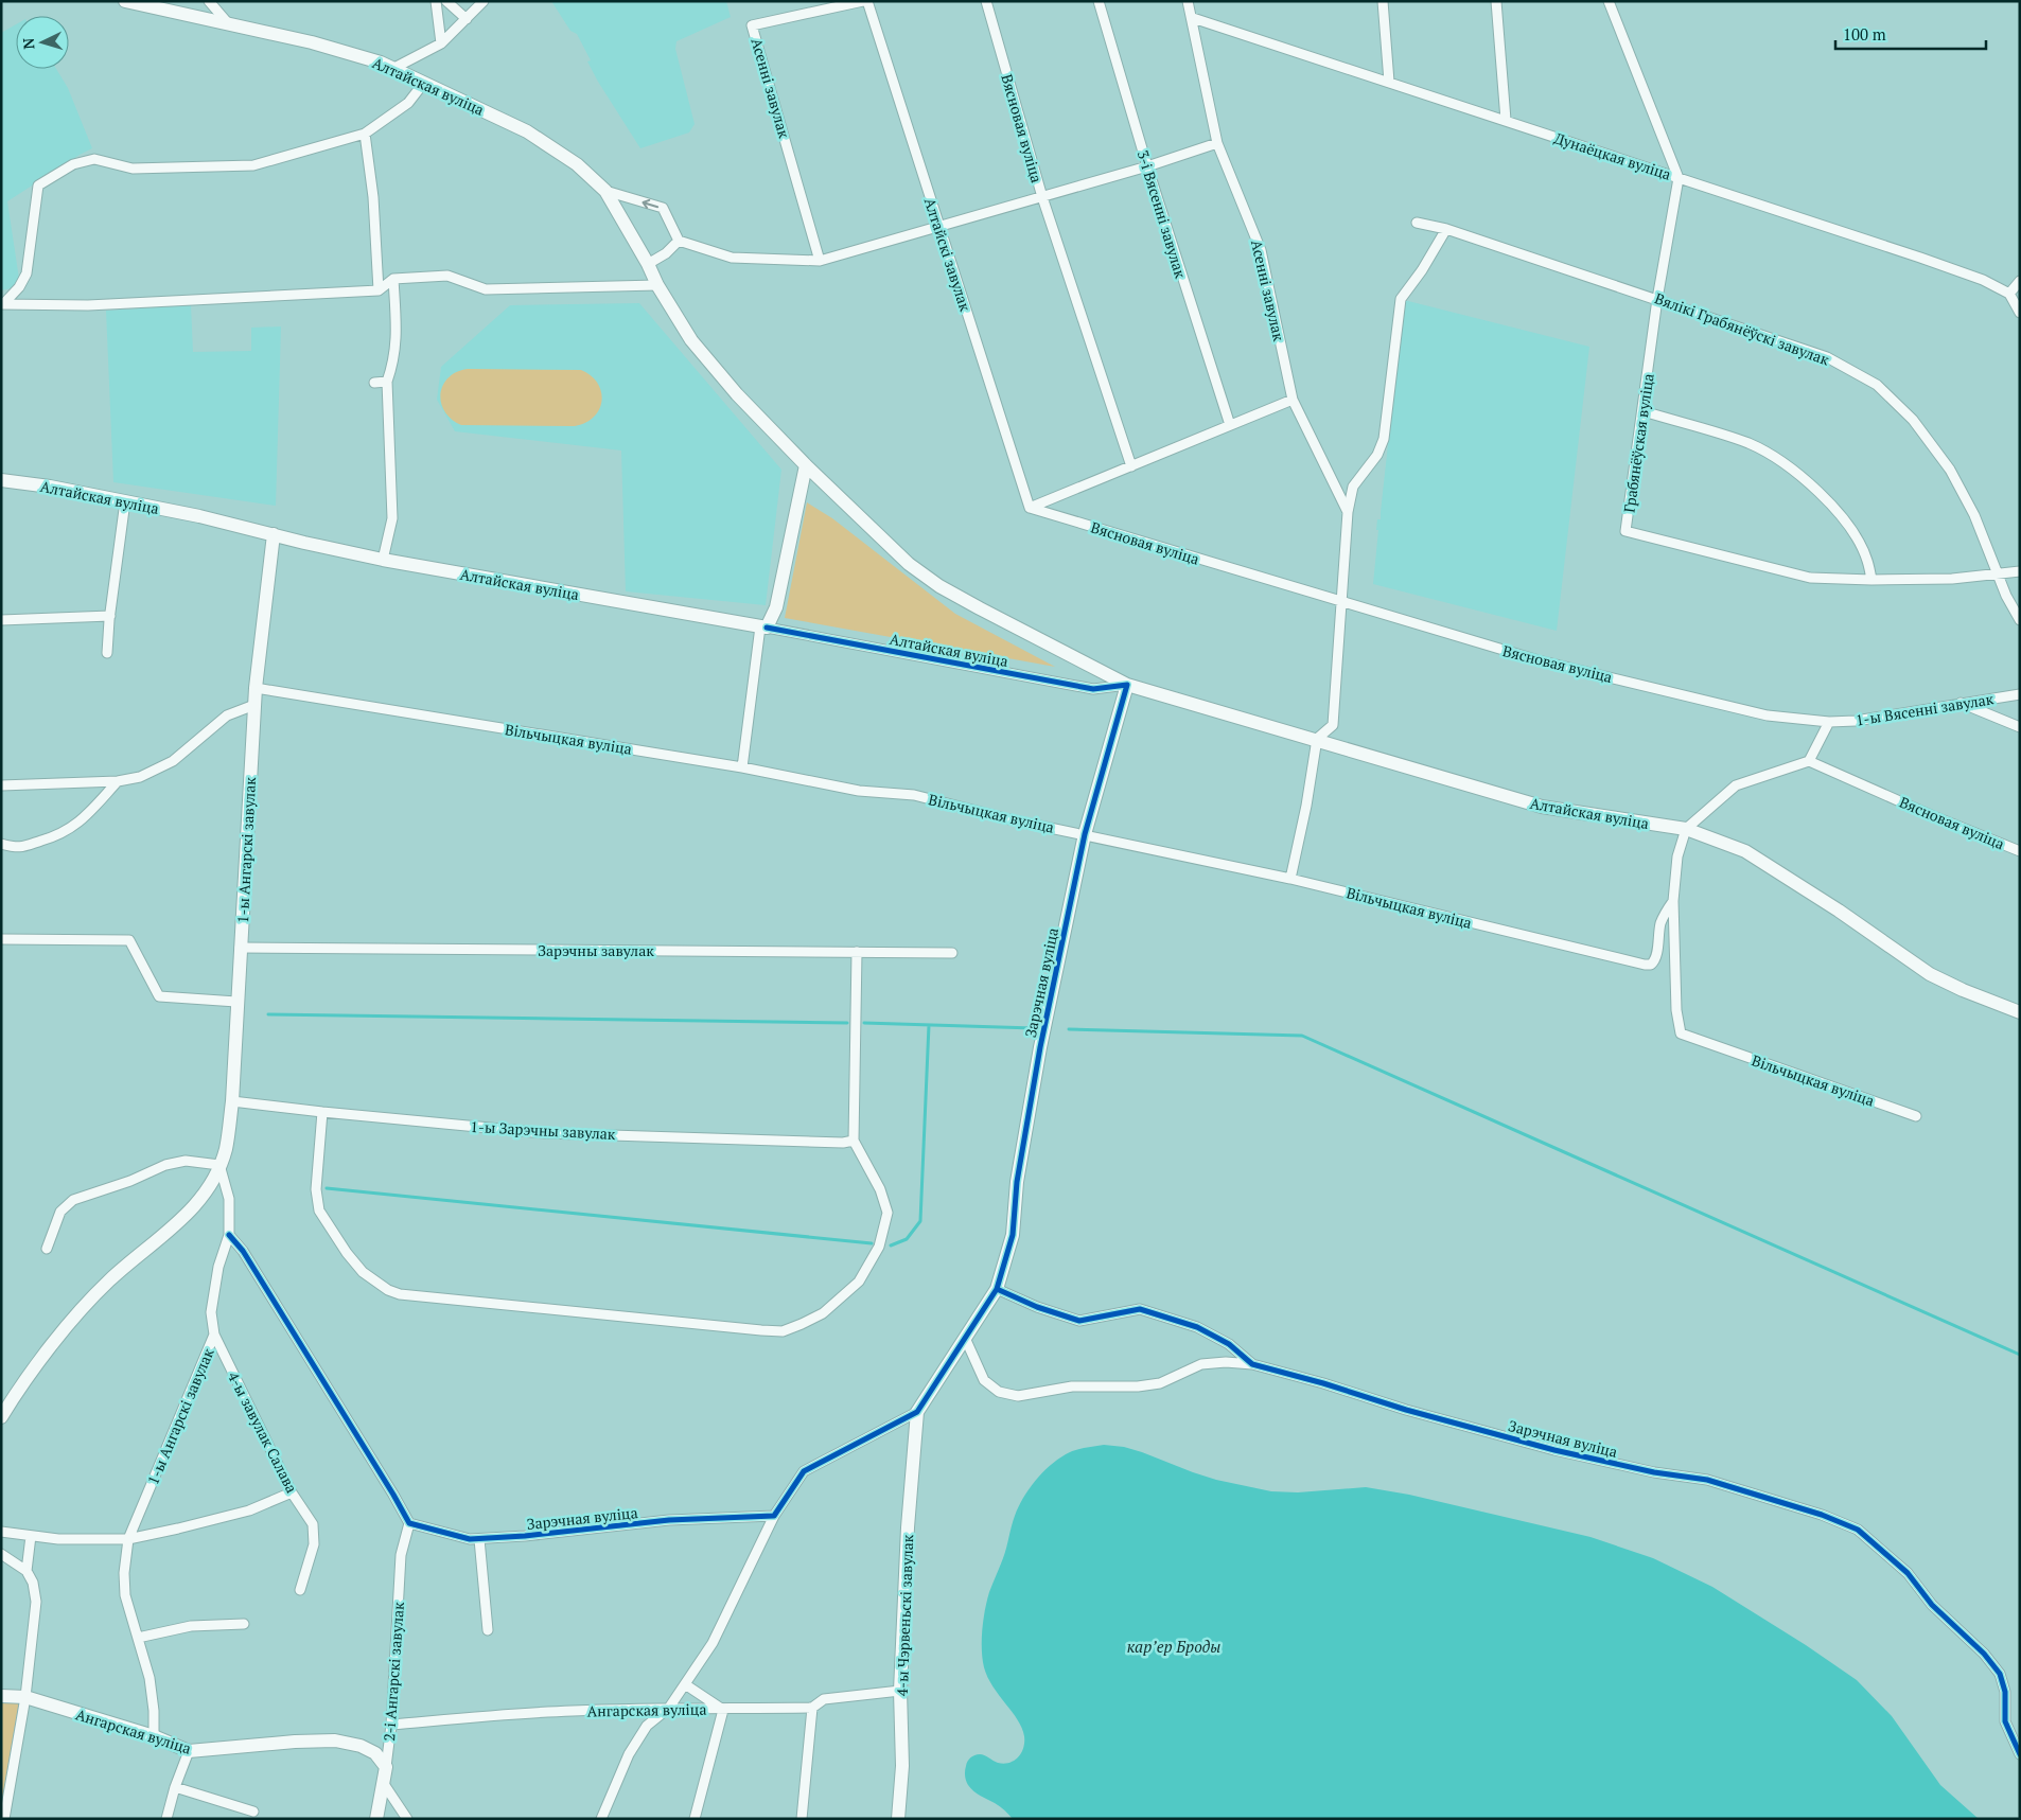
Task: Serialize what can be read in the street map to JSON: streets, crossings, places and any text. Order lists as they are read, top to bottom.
{
  "streets": {
    "main road": [
      "Алтайская вуліца",
      "1-ы Ангарскі завулак",
      "Зарэчная вуліца",
      "4-ы Чэрвеньскі завулак",
      "2-і Ангарскі завулак",
      "Ангарская вуліца"
    ],
    "street": [
      "Асенні завулак",
      "Вясновая вуліца",
      "Дунаёцкая вуліца",
      "3-і Вясенні завулак",
      "Алтайскі завулак",
      "Вялікі Грабянёўскі завулак",
      "Грабянёўская вуліца",
      "1-ы Вясенні завулак",
      "Вільчыцкая вуліца",
      "Зарэчны завулак",
      "1-ы Зарэчны завулак",
      "4-ы завулак Салава"
    ]
  },
  "crossings": [
    ["Алтайская вуліца", "1-ы Ангарскі завулак"],
    ["Алтайская вуліца", "Зарэчная вуліца"],
    ["Асенні завулак", "Дунаёцкая вуліца"],
    ["Асенні завулак", "Алтайскі завулак"],
    ["Вясновая вуліца", "Алтайскі завулак"],
    ["Вясновая вуліца", "1-ы Вясенні завулак"],
    ["Дунаёцкая вуліца", "Грабянёўская вуліца"],
    ["Вялікі Грабянёўскі завулак", "Грабянёўская вуліца"],
    ["Вільчыцкая вуліца", "1-ы Ангарскі завулак"],
    ["Вільчыцкая вуліца", "Зарэчная вуліца"],
    ["1-ы Ангарскі завулак", "Зарэчны завулак"],
    ["1-ы Ангарскі завулак", "1-ы Зарэчны завулак"],
    ["1-ы Ангарскі завулак", "4-ы завулак Салава"],
    ["1-ы Ангарскі завулак", "Ангарская вуліца"],
    ["Зарэчная вуліца", "4-ы Чэрвеньскі завулак"],
    ["Зарэчная вуліца", "2-і Ангарскі завулак"],
    ["4-ы Чэрвеньскі завулак", "Ангарская вуліца"],
    ["2-і Ангарскі завулак", "Ангарская вуліца"]
  ],
  "water": ["карʼер Броды"],
  "scale_bar": "100 m",
  "north": "left"
}
